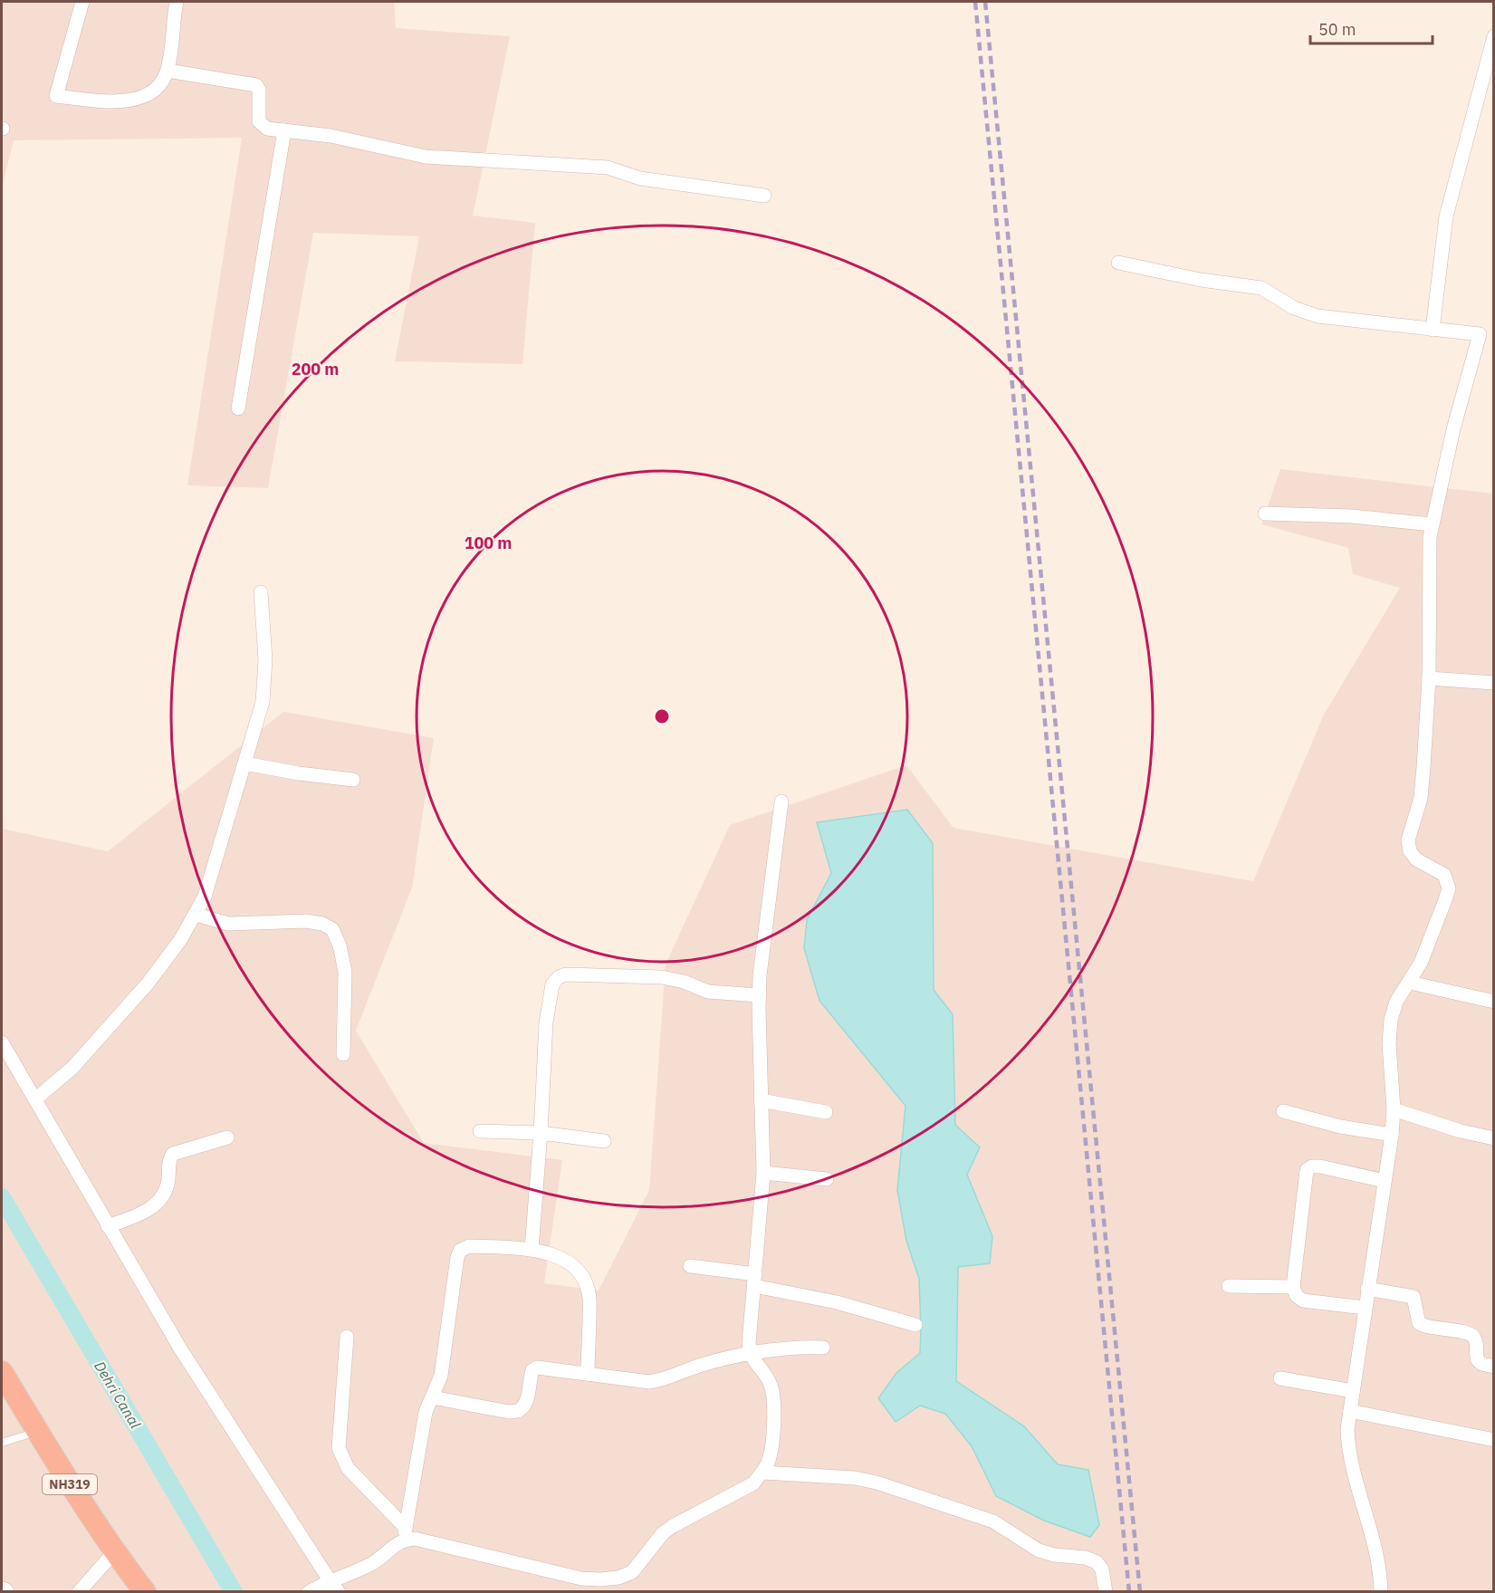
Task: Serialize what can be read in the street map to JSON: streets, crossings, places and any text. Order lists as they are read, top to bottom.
{
  "streets": {
    "highway": ["NH319"]
  },
  "water": ["Dehri Canal"],
  "scale_bar": "50 m",
  "rings": ["200 m", "100 m"]
}
